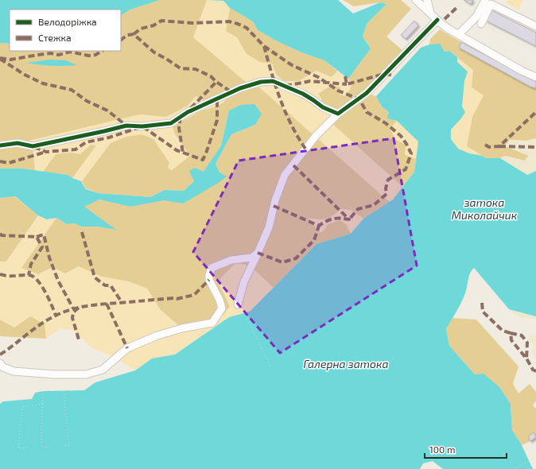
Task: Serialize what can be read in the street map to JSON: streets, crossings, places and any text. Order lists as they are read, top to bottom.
{
  "water": ["затока Миколайчик", "Галерна затока"],
  "legend": ["Велодоріжка", "Стежка"],
  "scale_bar": "100 m"
}
